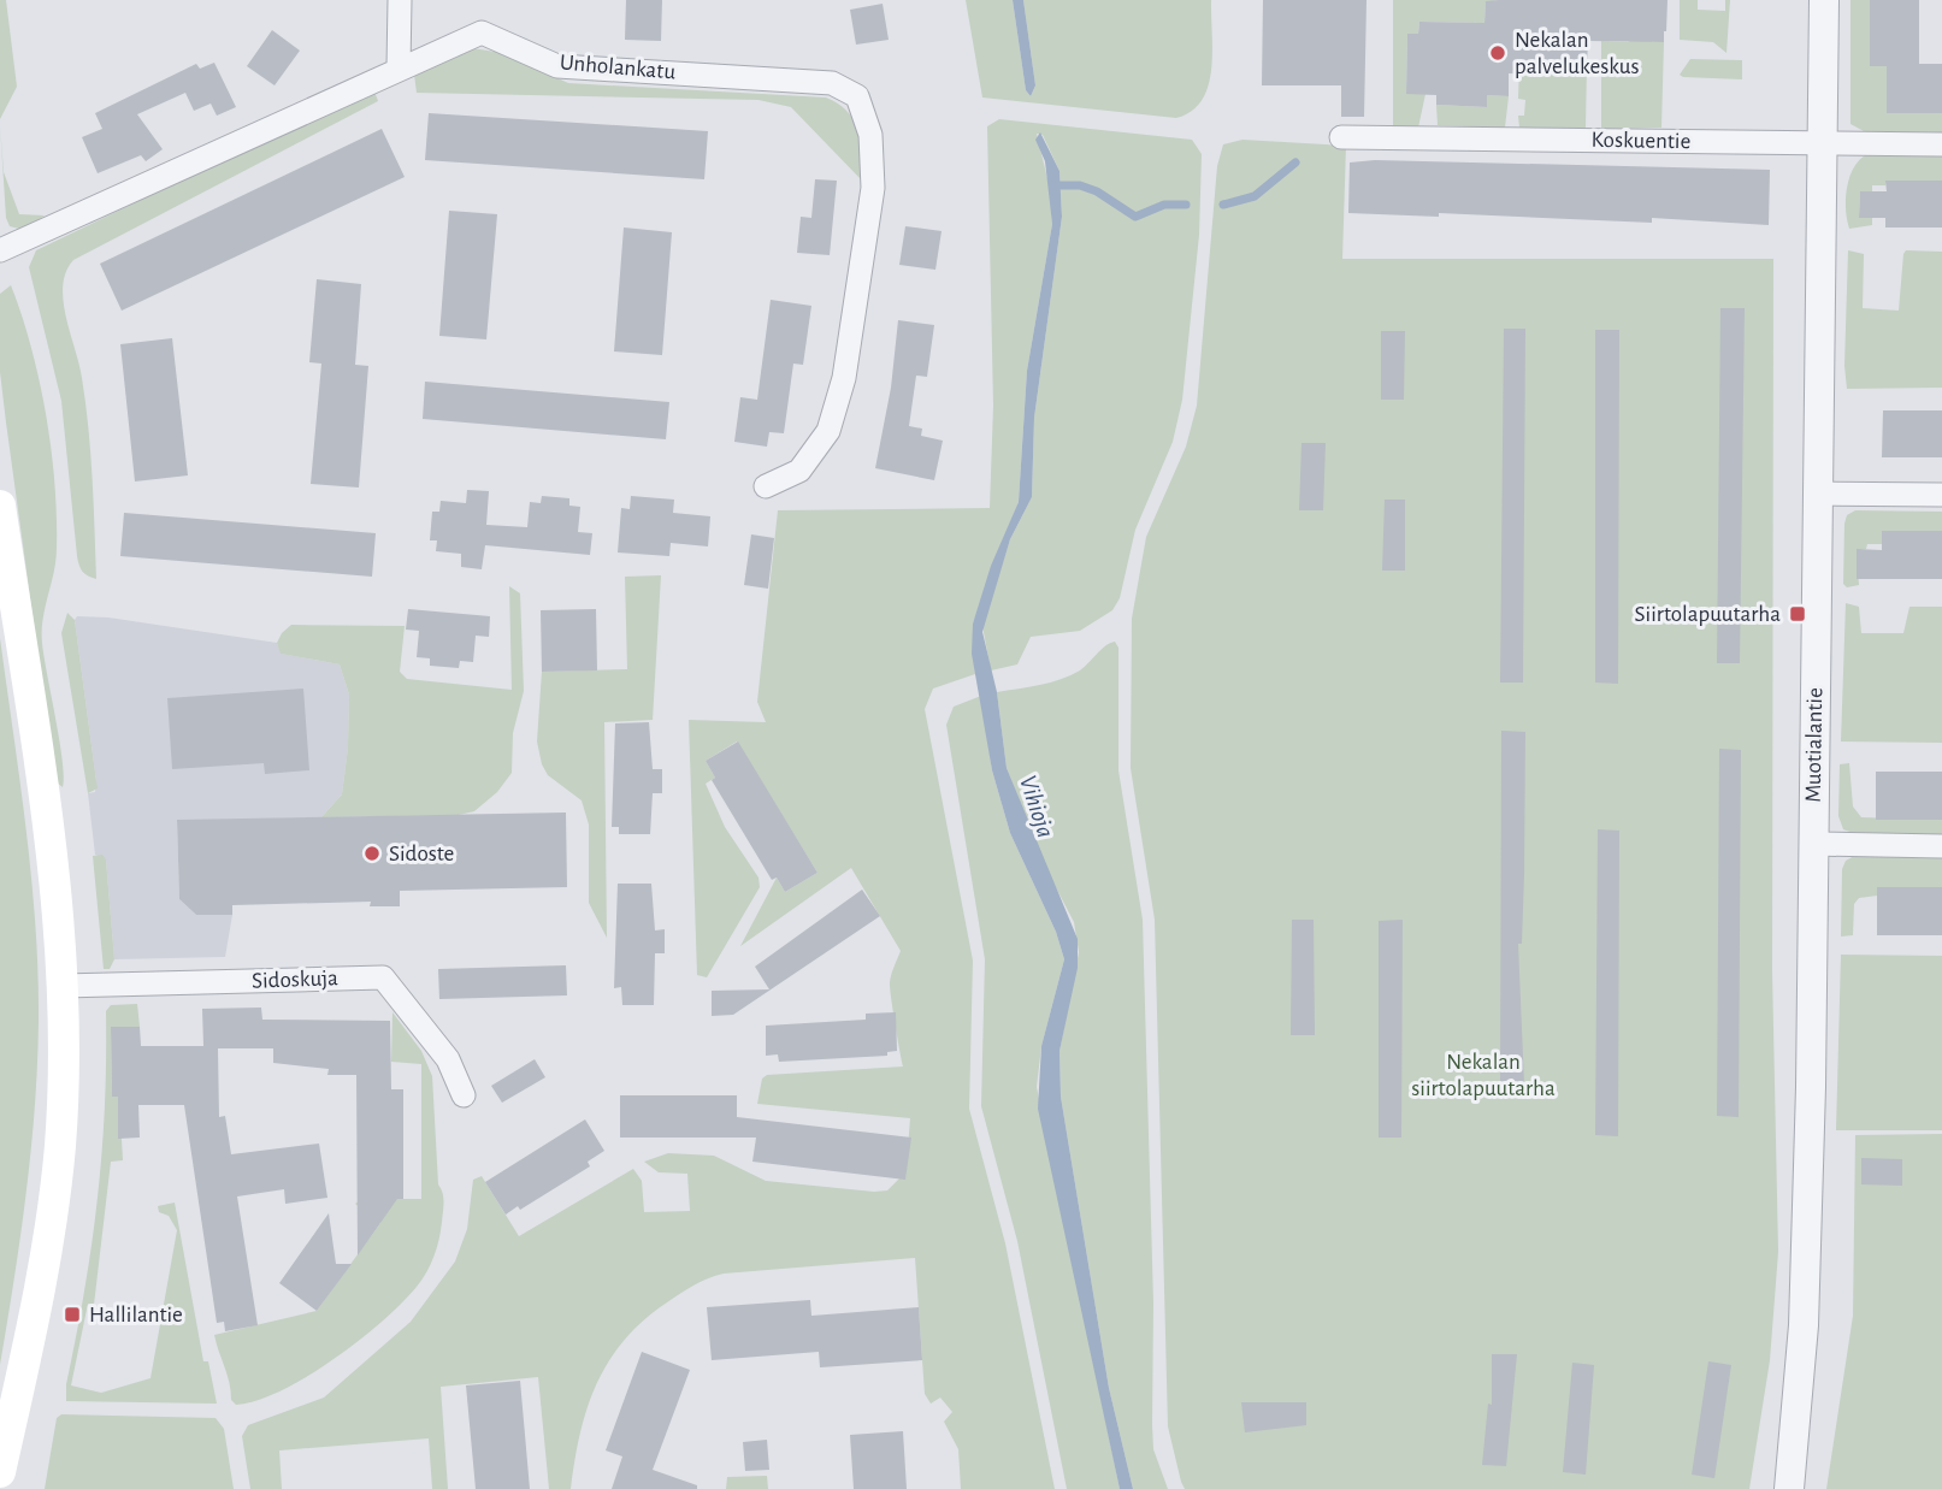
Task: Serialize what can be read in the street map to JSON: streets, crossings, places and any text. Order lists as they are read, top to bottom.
{
  "streets": {
    "street": [
      "Unholankatu",
      "Koskuentie",
      "Muotialantie",
      "Sidoskuja"
    ]
  },
  "crossings": [
    ["Koskuentie", "Muotialantie"]
  ],
  "water": ["Vihioja"],
  "parks": ["Nekalan siirtolapuutarha"],
  "places": {
    "other": ["Nekalan palvelukeskus", "Sidoste"],
    "transit": ["Siirtolapuutarha", "Hallilantie"]
  }
}
